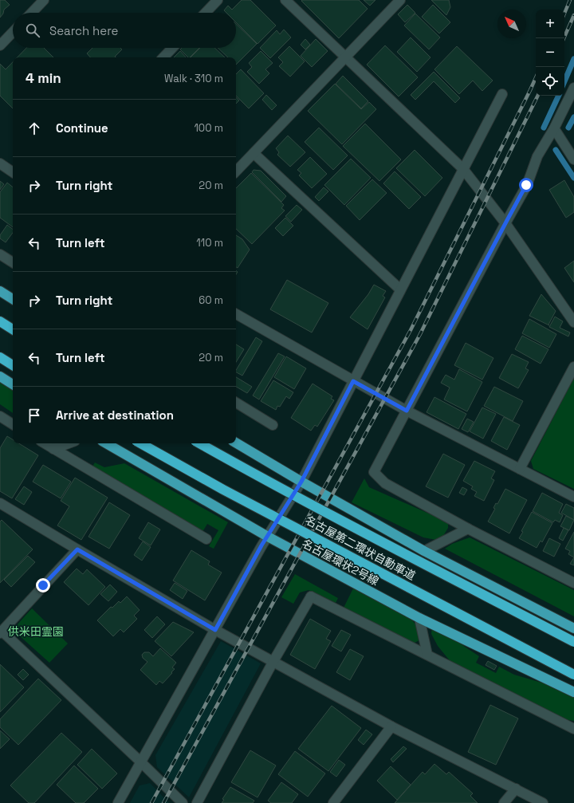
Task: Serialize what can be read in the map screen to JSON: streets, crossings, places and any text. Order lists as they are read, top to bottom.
{
  "streets": {
    "highway": ["名古屋第二環状自動車道", "名古屋環状2号線"]
  },
  "parks": ["供米田霊園"],
  "north": "top left",
  "page": {
    "map_buttons": ["+", "−"],
    "search": "Search here",
    "heading": ["4 min", "Walk · 310 m"],
    "list": [
      ["Continue", "100 m"],
      ["Turn right", "20 m"],
      ["Turn left", "110 m"],
      ["Turn right", "60 m"],
      ["Turn left", "20 m"],
      "Arrive at destination"
    ]
  }
}
